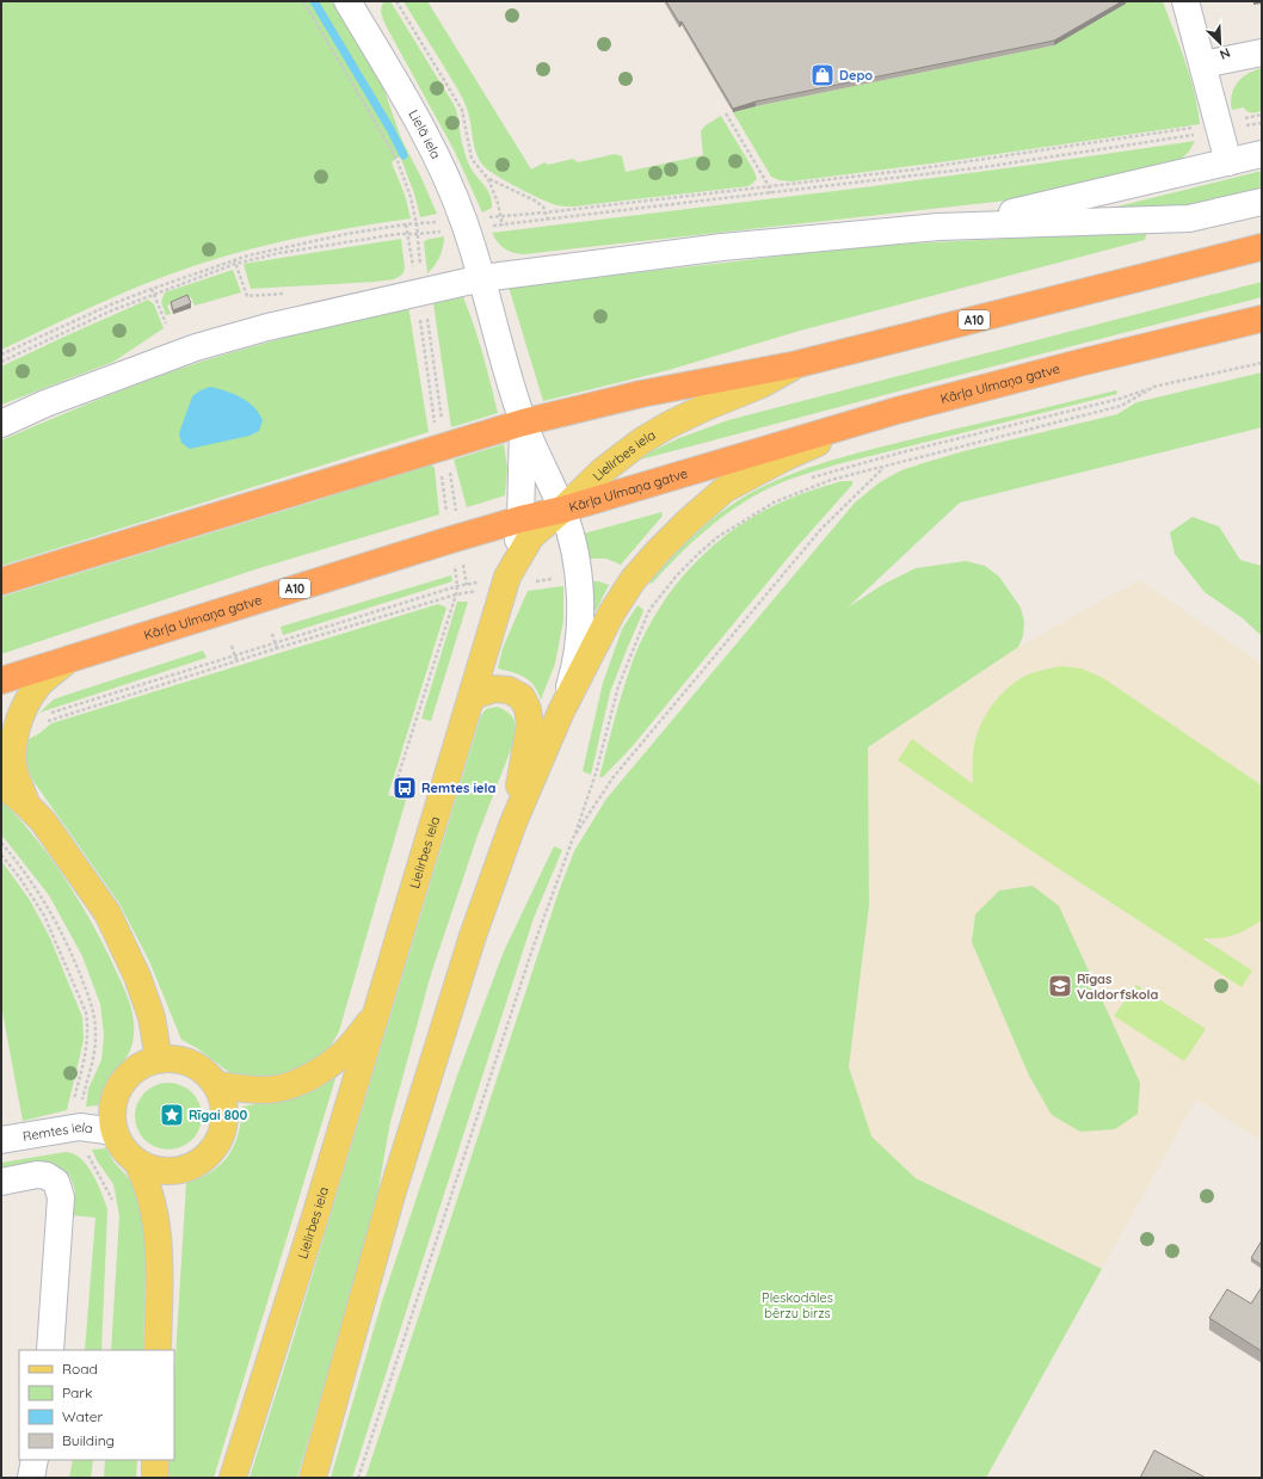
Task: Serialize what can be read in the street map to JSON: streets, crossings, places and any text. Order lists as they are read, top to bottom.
{
  "streets": {
    "highway": ["A10", "Kārļa Ulmaņa gatve"],
    "main road": ["Lielirbes iela"],
    "street": ["Lielā iela", "Remtes iela"]
  },
  "crossings": [
    ["Lielā iela", "A10"],
    ["A10", "Lielirbes iela"],
    ["Kārļa Ulmaņa gatve", "Lielirbes iela"]
  ],
  "parks": ["Pleskodāles bērzu birzs"],
  "places": {
    "shop": ["Depo"],
    "bus stop": ["Remtes iela"],
    "school or university": ["Rīgas Valdorfskola"],
    "place": ["Rīgai 800"]
  },
  "legend": [
    "Road",
    "Park",
    "Water",
    "Building"
  ],
  "north": "bottom right"
}
